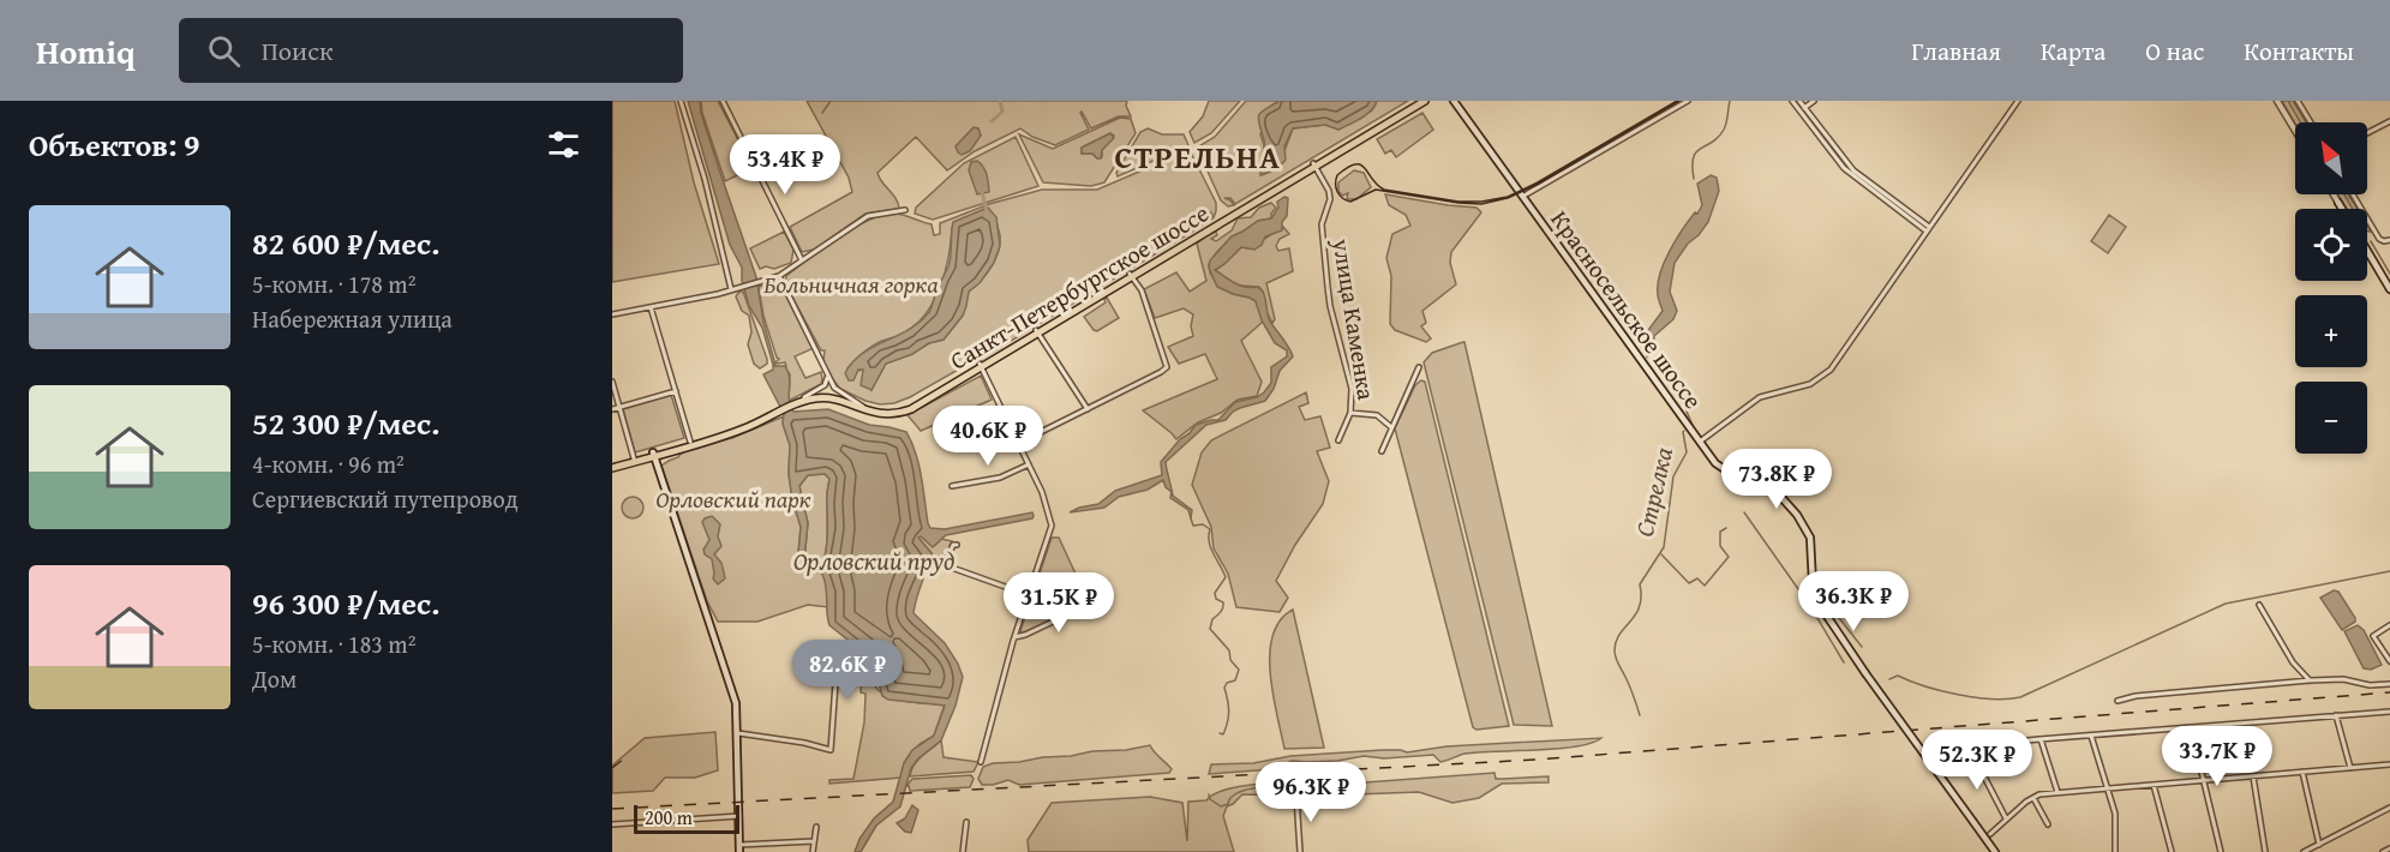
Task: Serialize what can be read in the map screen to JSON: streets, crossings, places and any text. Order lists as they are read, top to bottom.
{
  "streets": {
    "main road": ["Санкт-Петербургское шоссе", "Красносельское шоссе"],
    "street": ["улица Каменка"]
  },
  "crossings": [
    ["Санкт-Петербургское шоссе", "улица Каменка"]
  ],
  "districts": ["СТРЕЛЬНА"],
  "water": ["Стрелка", "Орловский пруд"],
  "parks": ["Больничная горка", "Орловский парк"],
  "scale_bar": "200 m",
  "north": "top left",
  "page": {
    "header": "Homiq",
    "search": "Поиск",
    "nav": [
      "Главная",
      "Карта",
      "О нас",
      "Контакты"
    ],
    "heading": "Объектов: 9",
    "map_buttons": ["+", "−"],
    "price": [
      "53.4K ₽",
      "40.6K ₽",
      "73.8K ₽",
      "36.3K ₽",
      "31.5K ₽",
      "82.6K ₽",
      "33.7K ₽",
      "52.3K ₽",
      "96.3K ₽"
    ],
    "list": [
      {
        "name": "82 600 ₽/мес.",
        "note": "5-комн. · 178 m² · Набережная улица"
      },
      {
        "name": "52 300 ₽/мес.",
        "note": "4-комн. · 96 m² · Сергиевский путепровод"
      },
      {
        "name": "96 300 ₽/мес.",
        "note": "5-комн. · 183 m² · Дом"
      }
    ],
    "scale": "200 m"
  }
}
